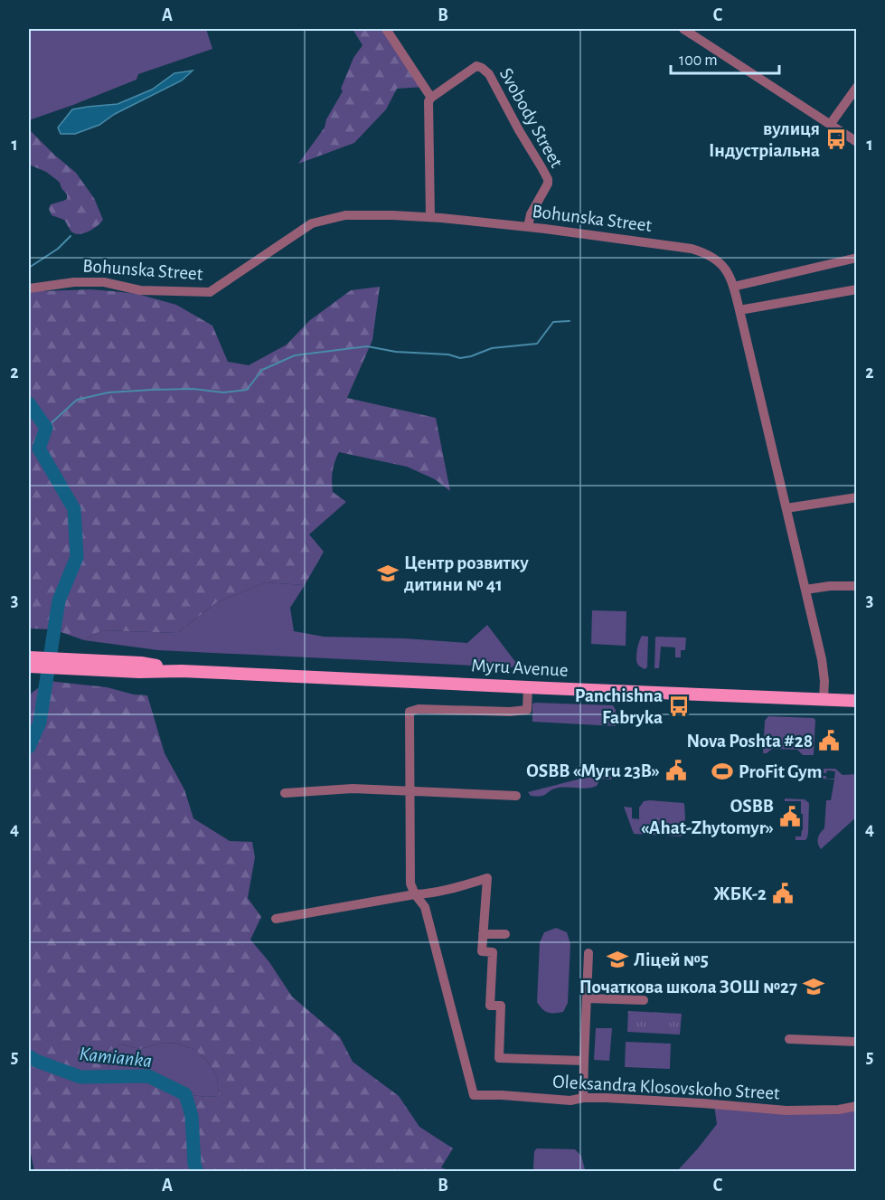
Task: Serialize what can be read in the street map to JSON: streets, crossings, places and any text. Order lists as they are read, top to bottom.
{
  "streets": {
    "main road": ["Myru Avenue"],
    "street": ["Svobody Street", "Bohunska Street", "Oleksandra Klosovskoho Street"]
  },
  "crossings": [
    ["Svobody Street", "Bohunska Street"],
    ["Bohunska Street", "Myru Avenue"]
  ],
  "water": ["Kamianka"],
  "places": {
    "bus stop": ["вулиця Індустріальна", "Panchishna Fabryka"],
    "school or university": ["Центр розвитку дитини № 41", "Ліцей №5", "Початкова школа ЗОШ №27"],
    "public building": [
      "Nova Poshta #28",
      "OSBB «Myru 23B»",
      "OSBB «Ahat-Zhytomyr»",
      "ЖБК-2"
    ],
    "sports": ["ProFit Gym"]
  },
  "scale_bar": "100 m",
  "grid": {
    "columns": ["A", "B", "C"],
    "rows": [
      "1",
      "2",
      "3",
      "4",
      "5"
    ]
  }
}
